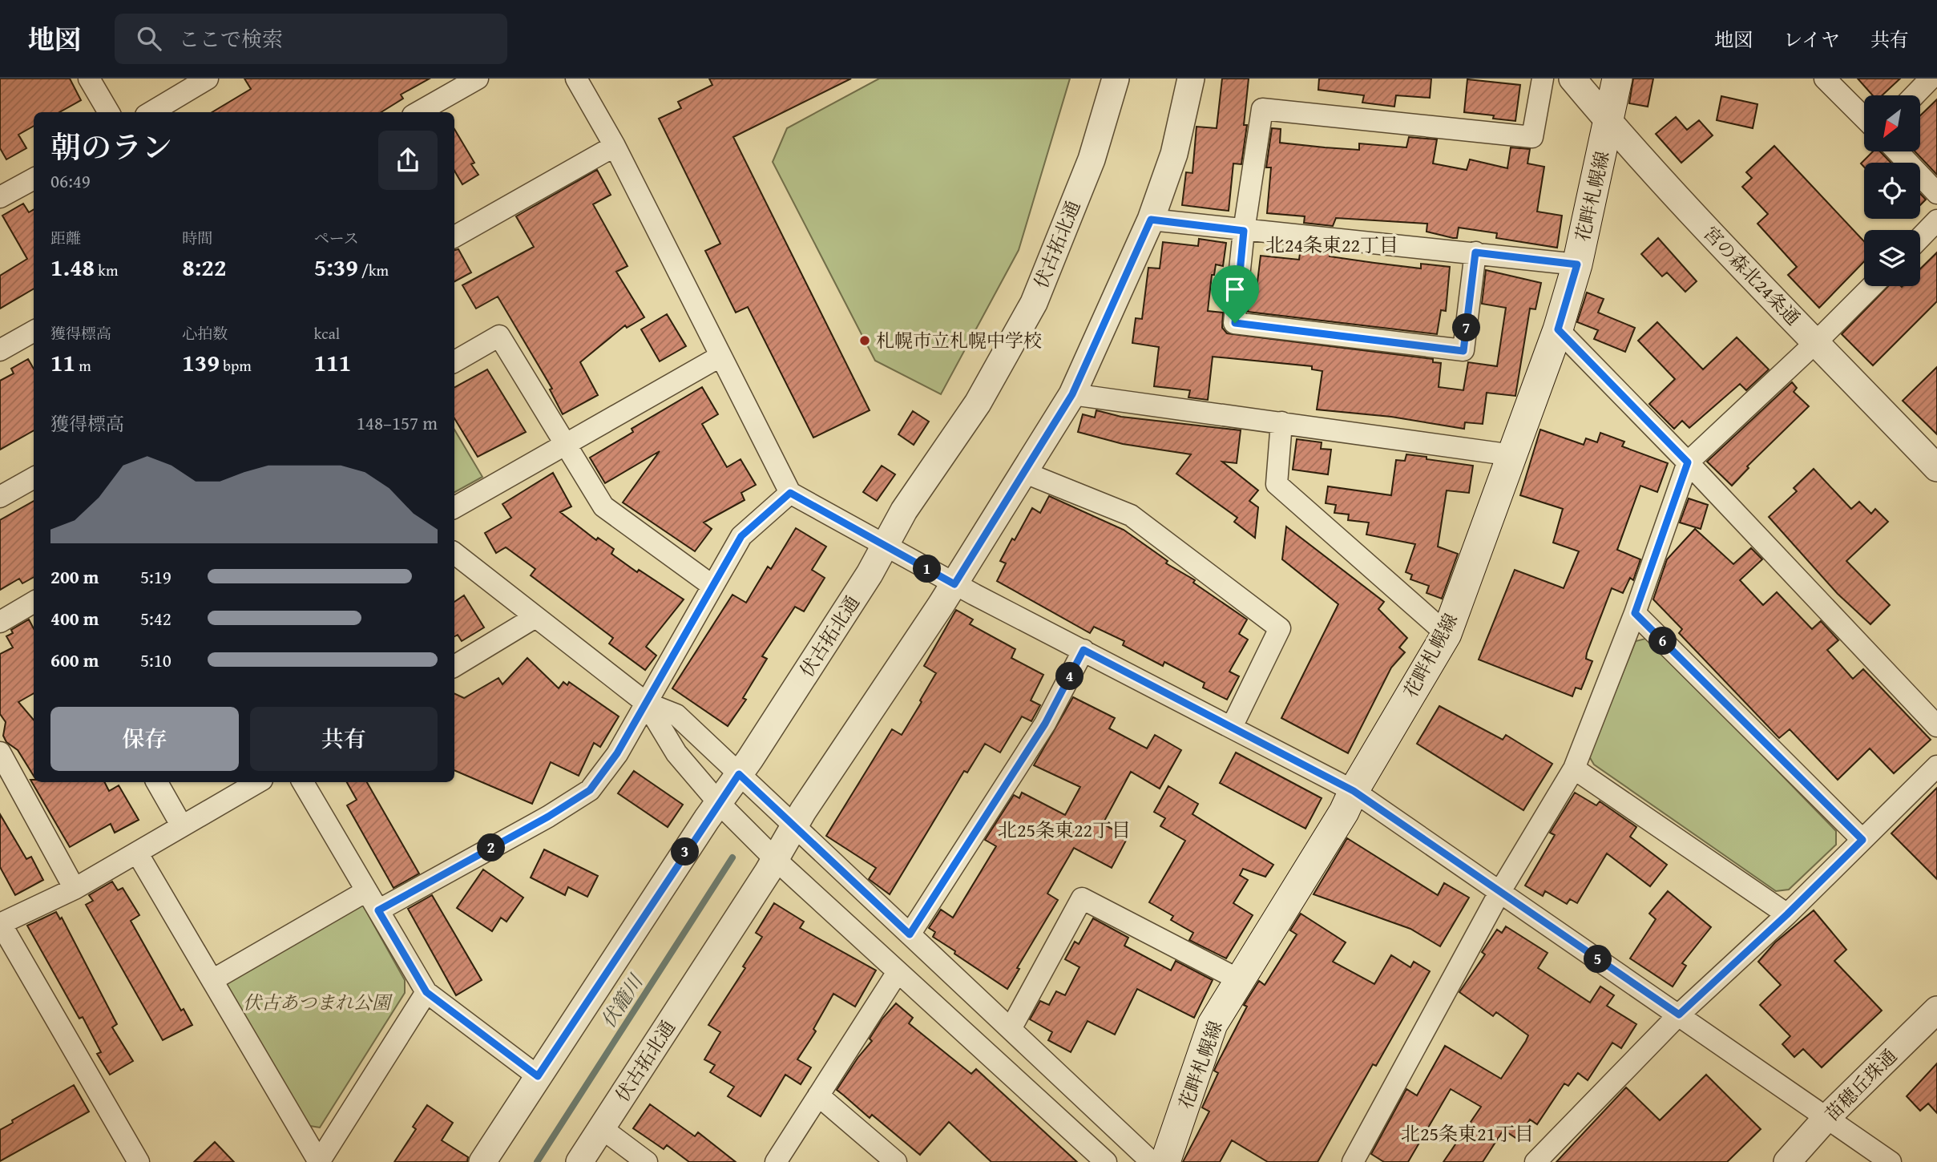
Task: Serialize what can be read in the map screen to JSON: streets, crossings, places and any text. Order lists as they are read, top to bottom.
{
  "streets": {
    "main road": ["花畔札幌線"],
    "street": ["伏古拓北通", "宮の森北24条通", "苗穂丘珠通"]
  },
  "crossings": [
    ["花畔札幌線", "宮の森北24条通"]
  ],
  "districts": ["北24条東22丁目", "北25条東22丁目", "北25条東21丁目"],
  "water": ["伏籠川"],
  "parks": ["伏古あつまれ公園"],
  "places": ["札幌市立札幌中学校"],
  "north": "bottom left",
  "page": {
    "header": "地図",
    "search": "ここで検索",
    "nav": ["地図", "レイヤ", "共有"],
    "heading": ["朝のラン", "06:49"],
    "stats": [
      ["距離", "1.48 km"],
      ["時間", "8:22"],
      ["ペース", "5:39 /km"],
      ["獲得標高", "11 m"],
      ["心拍数", "139 bpm"],
      ["kcal", "111"]
    ],
    "pins": [
      "7",
      "1",
      "6",
      "4",
      "2",
      "3",
      "5"
    ],
    "chart": ["獲得標高", "148–157 m"],
    "list": [
      {
        "name": "200 m",
        "note": "5:19"
      },
      {
        "name": "400 m",
        "note": "5:42"
      },
      {
        "name": "600 m",
        "note": "5:10"
      }
    ],
    "buttons": ["保存", "共有"]
  }
}
